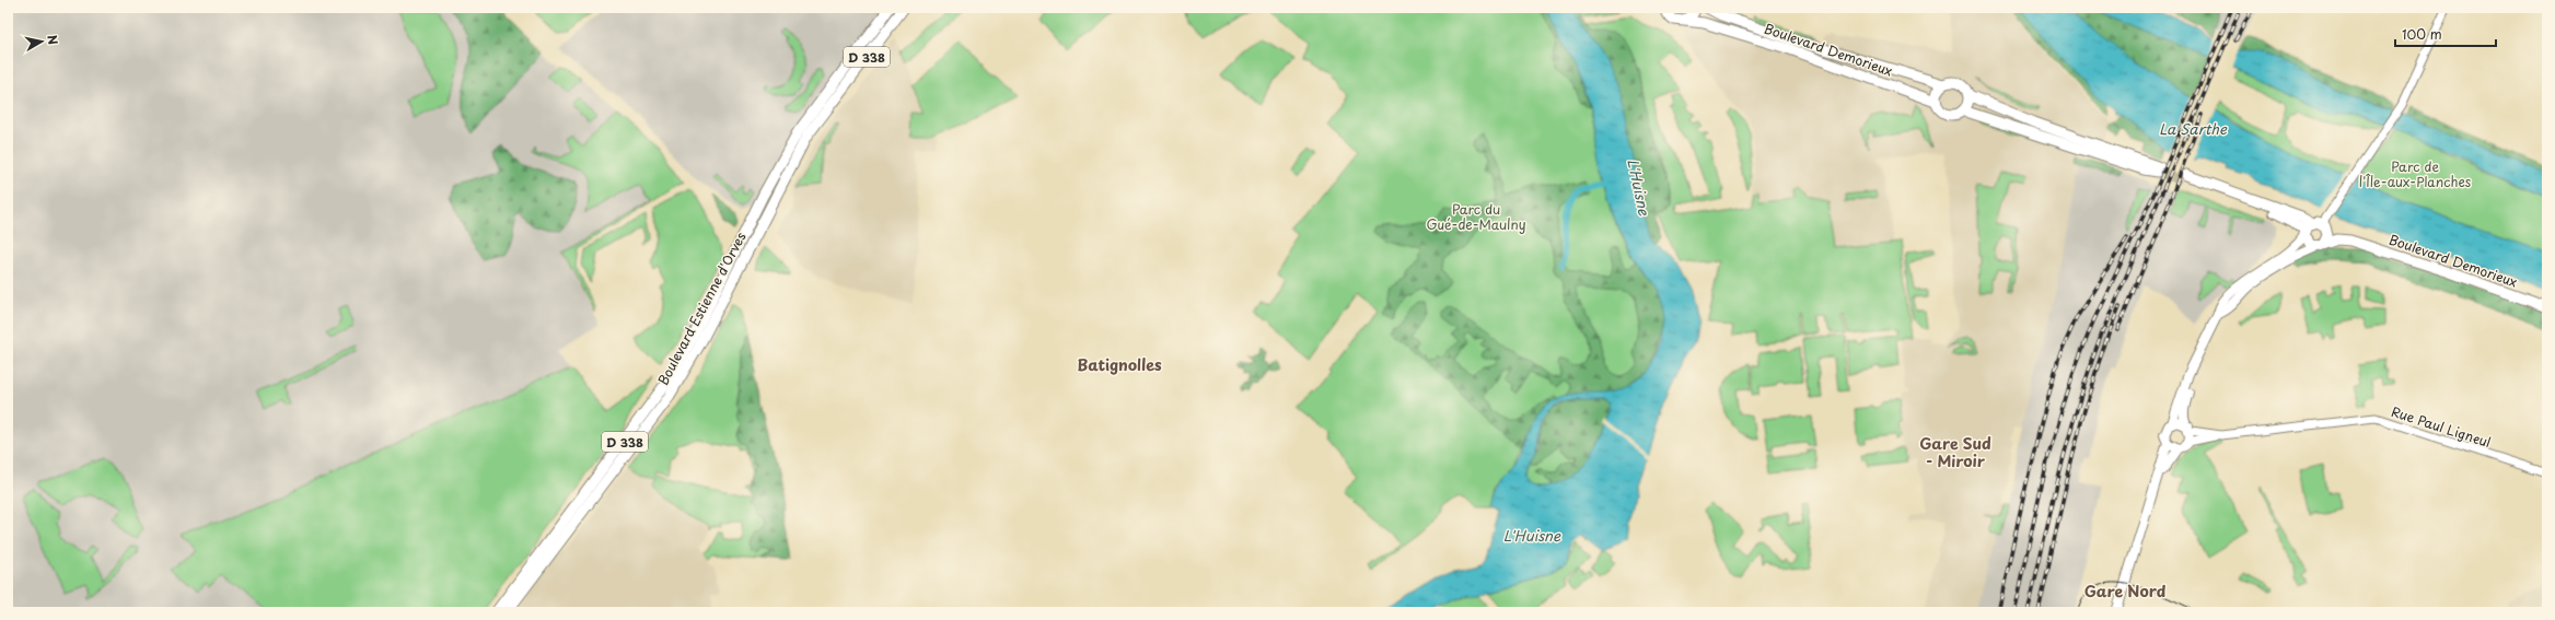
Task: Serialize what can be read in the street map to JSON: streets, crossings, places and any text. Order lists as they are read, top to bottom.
{
  "streets": {
    "main road": ["Boulevard Demorieux", "D 338", "Boulevard Estienne d'Orves"],
    "street": ["Rue Paul Ligneul"]
  },
  "districts": ["Batignolles", "Gare Sud - Miroir", "Gare Nord"],
  "water": ["La Sarthe", "L'Huisne"],
  "parks": ["Parc de l'Île-aux-Planches", "Parc du Gué-de-Maulny"],
  "scale_bar": "100 m",
  "north": "right"
}
